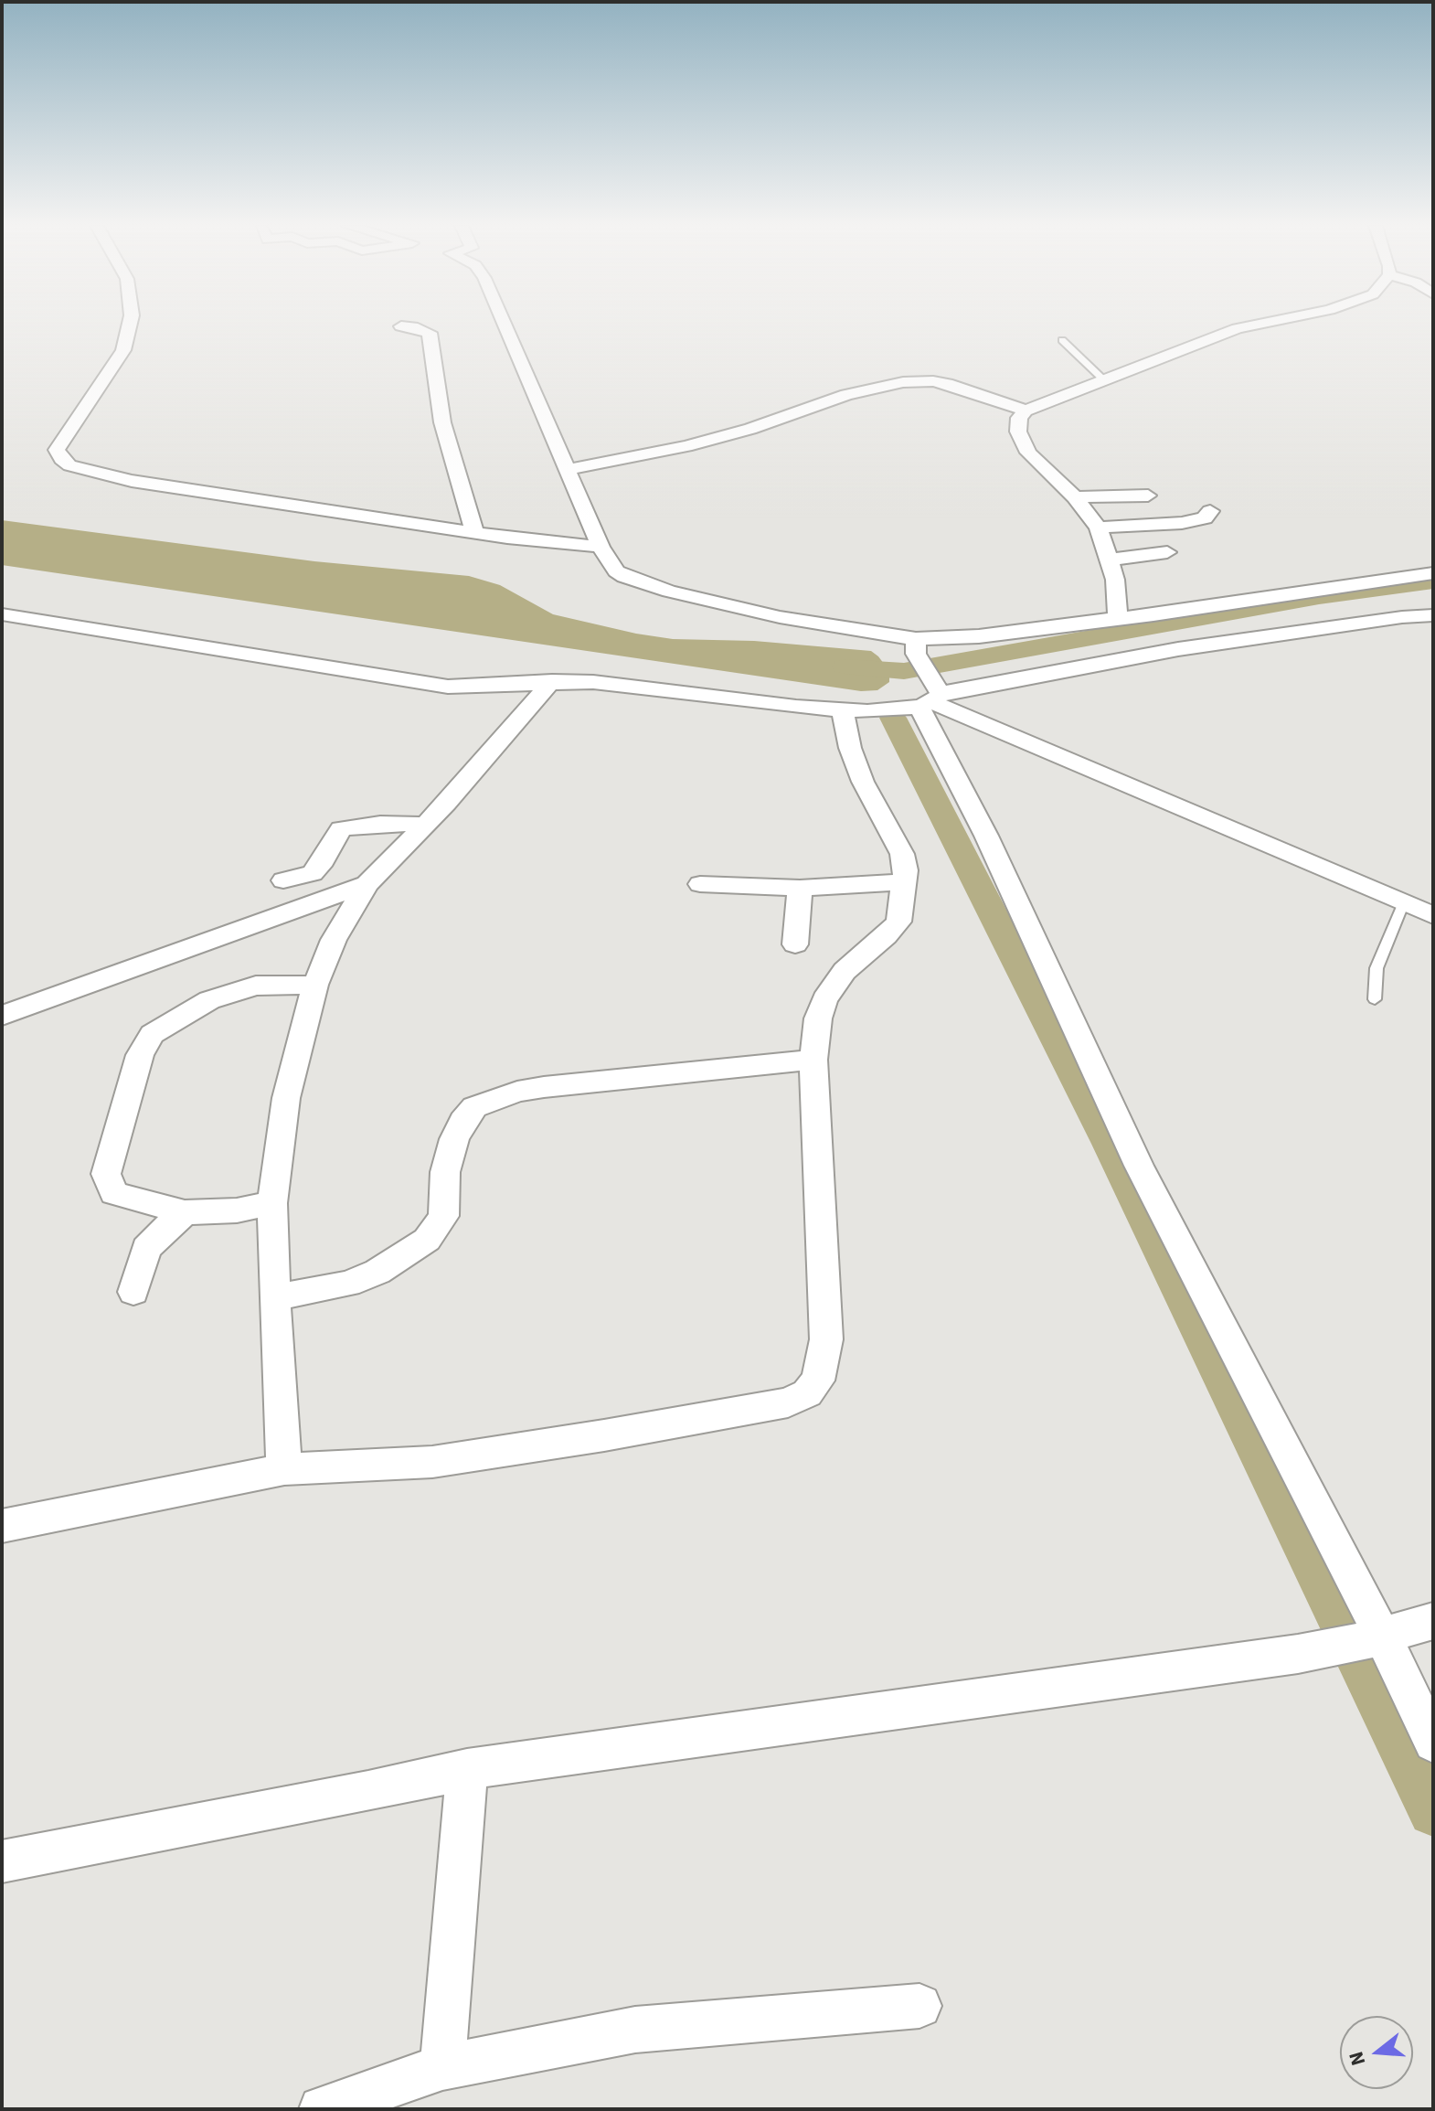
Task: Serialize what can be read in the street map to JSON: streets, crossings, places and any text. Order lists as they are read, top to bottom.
{
  "north": "left"
}
